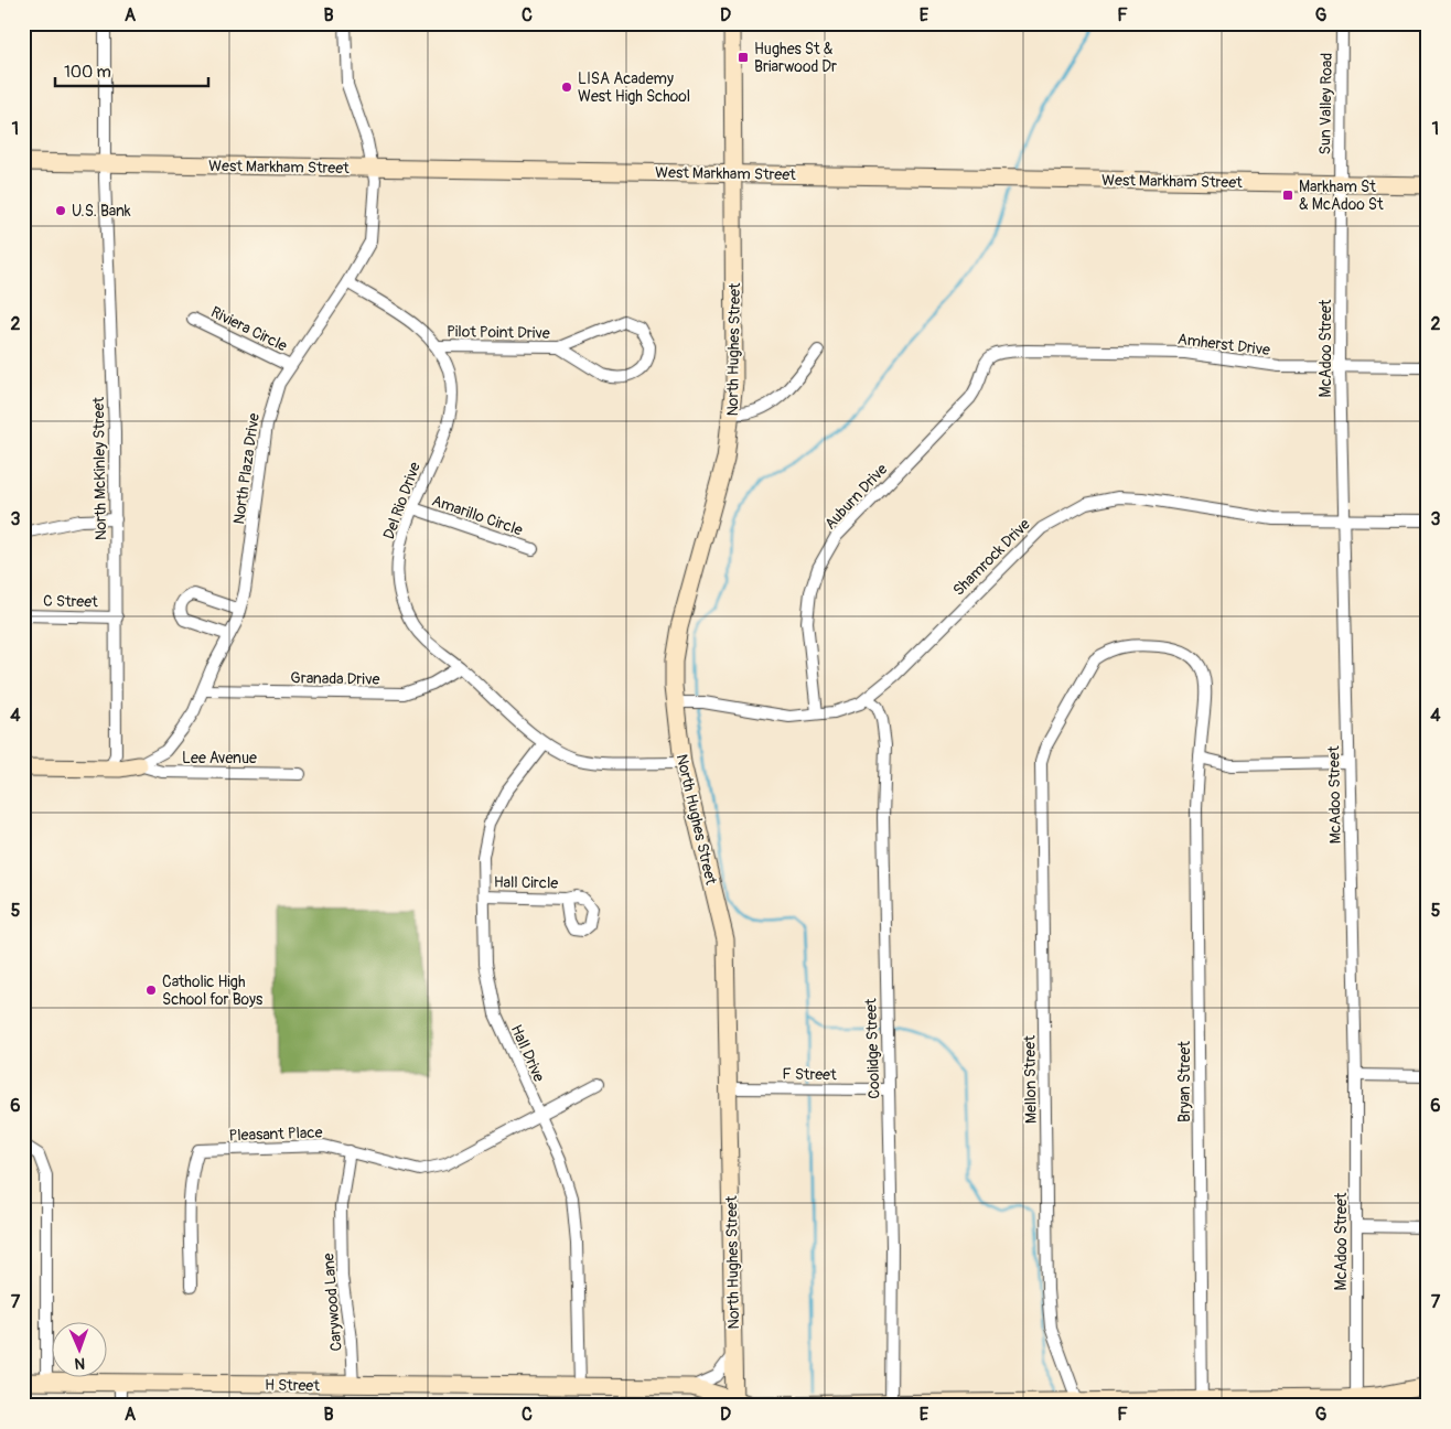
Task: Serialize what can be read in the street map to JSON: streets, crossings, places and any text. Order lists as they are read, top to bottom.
{
  "streets": {
    "street": [
      "Sun Valley Road",
      "West Markham Street",
      "Riviera Circle",
      "Pilot Point Drive",
      "Amherst Drive",
      "McAdoo Street",
      "North Hughes Street",
      "North McKinley Street",
      "North Plaza Drive",
      "Auburn Drive",
      "Del Rio Drive",
      "Amarillo Circle",
      "Shamrock Drive",
      "C Street",
      "Granada Drive",
      "Lee Avenue",
      "Hall Circle",
      "Coolidge Street",
      "Hall Drive",
      "F Street",
      "Mellon Street",
      "Bryan Street",
      "Pleasant Place",
      "Carywood Lane",
      "H Street"
    ]
  },
  "crossings": [
    ["Sun Valley Road", "West Markham Street"],
    ["Sun Valley Road", "McAdoo Street"],
    ["West Markham Street", "McAdoo Street"],
    ["West Markham Street", "North Hughes Street"],
    ["West Markham Street", "North McKinley Street"],
    ["West Markham Street", "North Plaza Drive"],
    ["Riviera Circle", "North Plaza Drive"],
    ["Pilot Point Drive", "Del Rio Drive"],
    ["Amherst Drive", "McAdoo Street"],
    ["Amherst Drive", "Auburn Drive"],
    ["McAdoo Street", "Shamrock Drive"],
    ["McAdoo Street", "H Street"],
    ["North Hughes Street", "Del Rio Drive"],
    ["North Hughes Street", "Shamrock Drive"],
    ["North Hughes Street", "F Street"],
    ["North Hughes Street", "H Street"],
    ["North McKinley Street", "C Street"],
    ["North Plaza Drive", "Del Rio Drive"],
    ["North Plaza Drive", "Granada Drive"],
    ["North Plaza Drive", "Lee Avenue"],
    ["Auburn Drive", "Shamrock Drive"],
    ["Del Rio Drive", "Amarillo Circle"],
    ["Del Rio Drive", "Granada Drive"],
    ["Del Rio Drive", "Hall Drive"],
    ["Shamrock Drive", "Coolidge Street"],
    ["Hall Circle", "Hall Drive"],
    ["Coolidge Street", "F Street"],
    ["Coolidge Street", "H Street"],
    ["Hall Drive", "Pleasant Place"],
    ["Hall Drive", "H Street"],
    ["Mellon Street", "Bryan Street"],
    ["Mellon Street", "H Street"],
    ["Bryan Street", "H Street"],
    ["Pleasant Place", "Carywood Lane"],
    ["Carywood Lane", "H Street"]
  ],
  "places": {
    "transit": ["Hughes St & Briarwood Dr", "Markham St & McAdoo St"],
    "other": ["LISA Academy West High School", "U.S. Bank", "Catholic High School for Boys"]
  },
  "scale_bar": "100 m",
  "north": "bottom",
  "grid": {
    "columns": [
      "A",
      "B",
      "C",
      "D",
      "E",
      "F",
      "G"
    ],
    "rows": [
      "1",
      "2",
      "3",
      "4",
      "5",
      "6",
      "7"
    ]
  }
}
